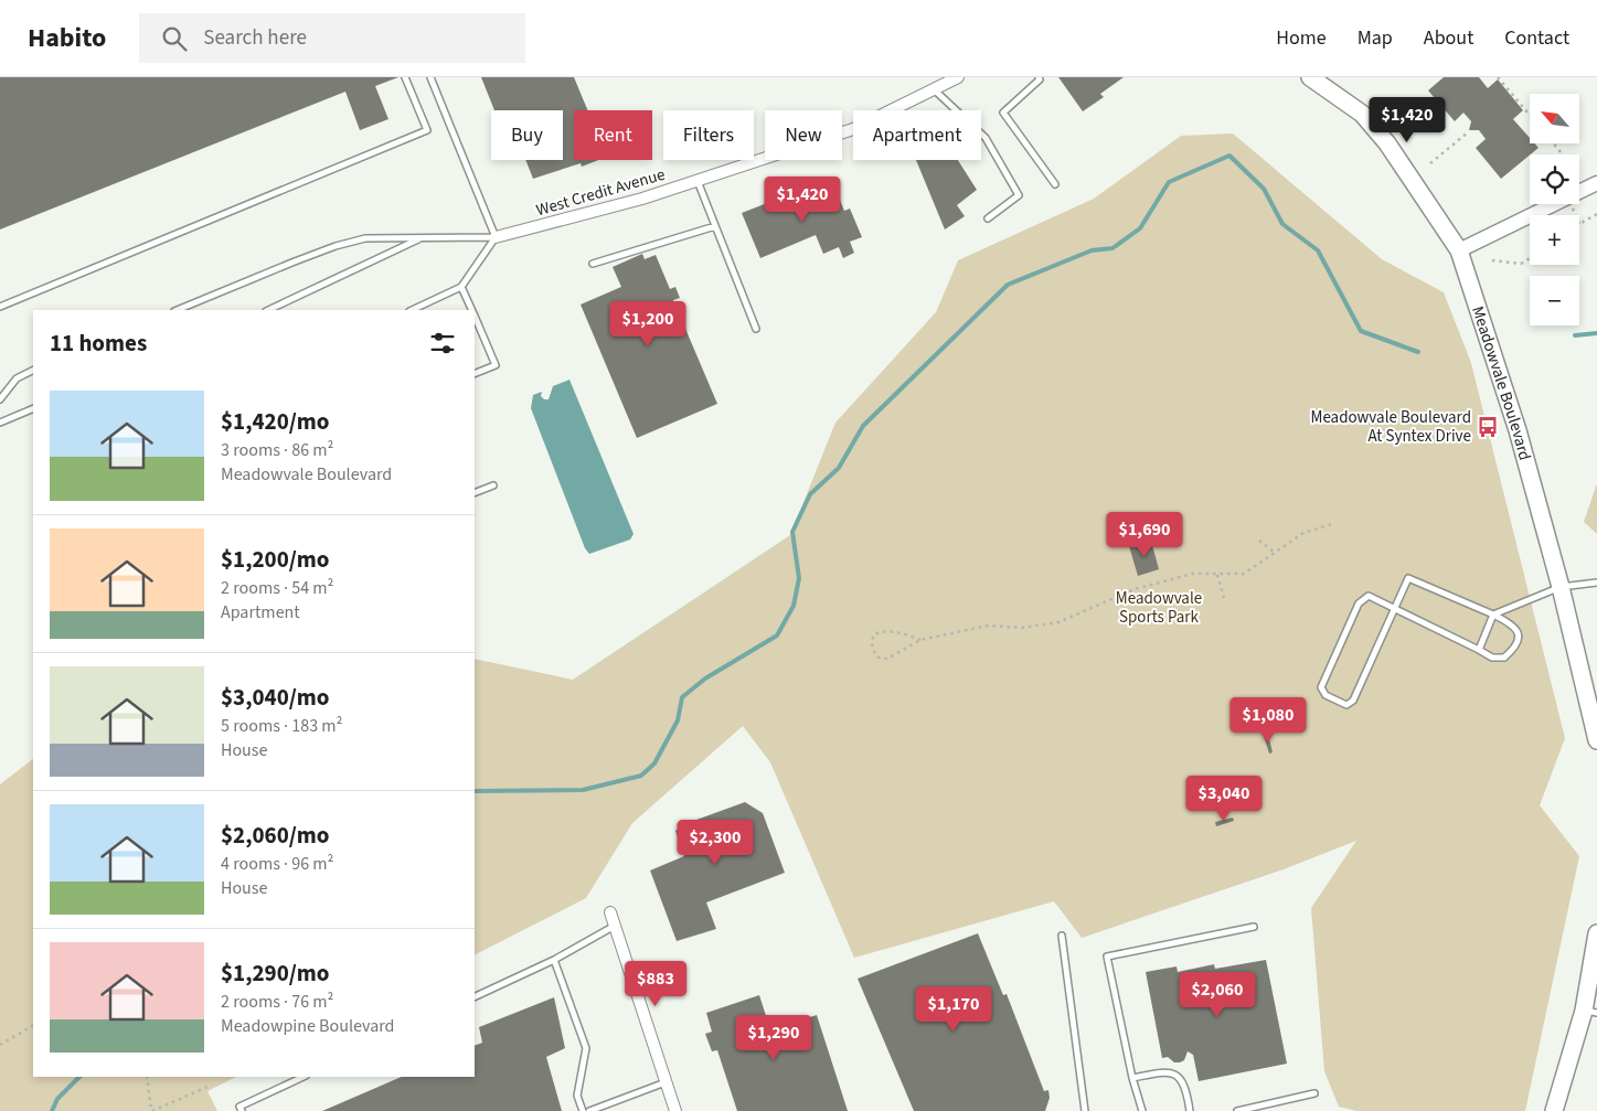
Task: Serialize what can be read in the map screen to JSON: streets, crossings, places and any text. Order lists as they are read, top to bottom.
{
  "streets": {
    "main road": ["Meadowvale Boulevard"],
    "street": ["West Credit Avenue"]
  },
  "parks": ["Meadowvale Sports Park"],
  "places": {
    "bus stop": ["Meadowvale Boulevard At Syntex Drive"]
  },
  "north": "top left",
  "page": {
    "header": "Habito",
    "search": "Search here",
    "nav": [
      "Home",
      "Map",
      "About",
      "Contact"
    ],
    "map_buttons": ["+", "−"],
    "price": [
      "$1,420",
      "$1,420",
      "$1,200",
      "$1,690",
      "$1,080",
      "$3,040",
      "$2,300",
      "$883",
      "$2,060",
      "$1,170",
      "$1,290"
    ],
    "chip": [
      "Buy",
      "Rent",
      "Filters",
      "New",
      "Apartment"
    ],
    "heading": "11 homes",
    "list": [
      {
        "name": "$1,420/mo",
        "note": "3 rooms · 86 m² · Meadowvale Boulevard"
      },
      {
        "name": "$1,200/mo",
        "note": "2 rooms · 54 m² · Apartment"
      },
      {
        "name": "$3,040/mo",
        "note": "5 rooms · 183 m² · House"
      },
      {
        "name": "$2,060/mo",
        "note": "4 rooms · 96 m² · House"
      },
      {
        "name": "$1,290/mo",
        "note": "2 rooms · 76 m² · Meadowpine Boulevard"
      }
    ]
  }
}
